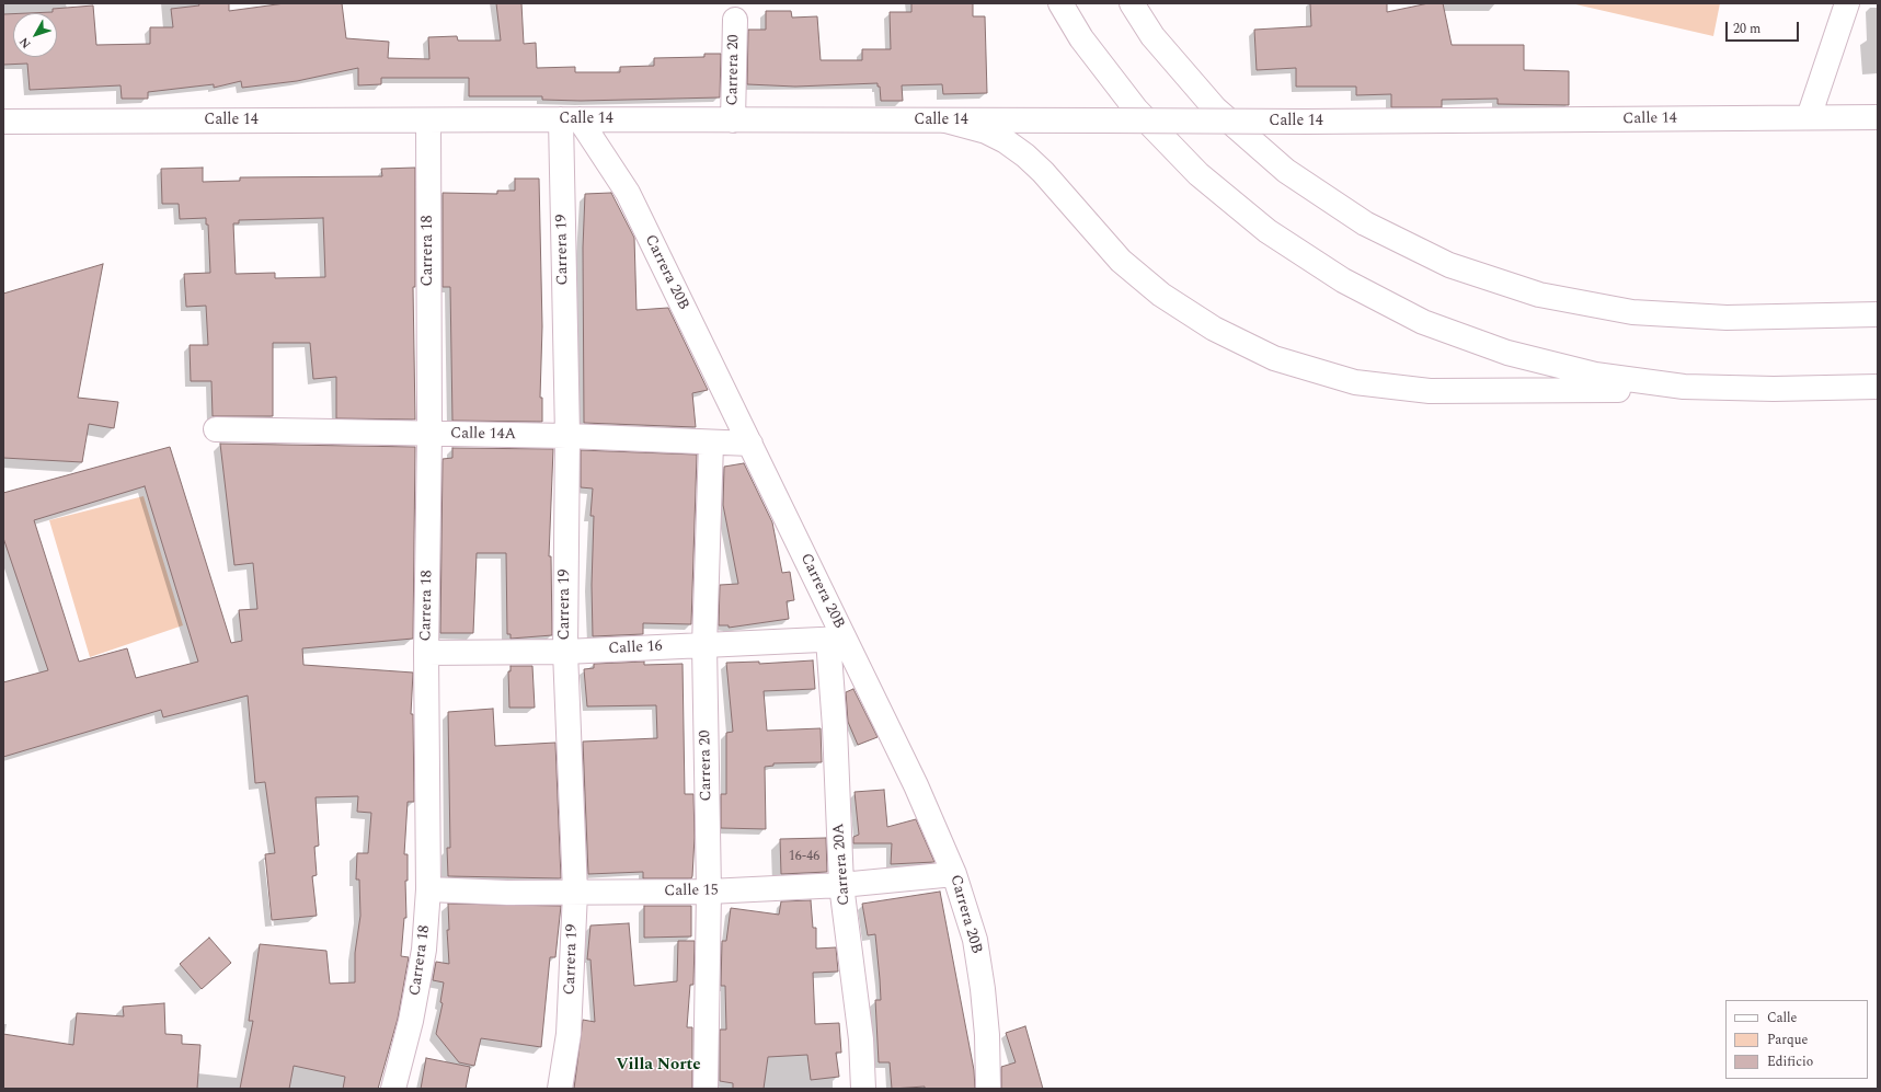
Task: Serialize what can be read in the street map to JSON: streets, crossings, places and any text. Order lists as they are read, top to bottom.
{
  "streets": {
    "main road": [
      "Carrera 20",
      "Calle 14",
      "Carrera 19",
      "Carrera 18",
      "Carrera 20B",
      "Calle 14A",
      "Calle 16",
      "Carrera 20A",
      "Calle 15"
    ]
  },
  "crossings": [
    ["Carrera 20", "Calle 14"],
    ["Carrera 20", "Calle 14A"],
    ["Carrera 20", "Calle 16"],
    ["Carrera 20", "Calle 15"],
    ["Calle 14", "Carrera 19"],
    ["Calle 14", "Carrera 18"],
    ["Calle 14", "Carrera 20B"],
    ["Carrera 19", "Carrera 20B"],
    ["Carrera 19", "Calle 14A"],
    ["Carrera 19", "Calle 16"],
    ["Carrera 19", "Calle 15"],
    ["Carrera 18", "Calle 14A"],
    ["Carrera 18", "Calle 16"],
    ["Carrera 18", "Calle 15"],
    ["Carrera 20B", "Calle 14A"],
    ["Carrera 20B", "Calle 16"],
    ["Carrera 20B", "Carrera 20A"],
    ["Carrera 20B", "Calle 15"],
    ["Calle 16", "Carrera 20A"],
    ["Carrera 20A", "Calle 15"]
  ],
  "districts": ["Villa Norte"],
  "house_numbers": ["16-46"],
  "legend": ["Calle", "Parque", "Edificio"],
  "scale_bar": "20 m",
  "north": "bottom left"
}
